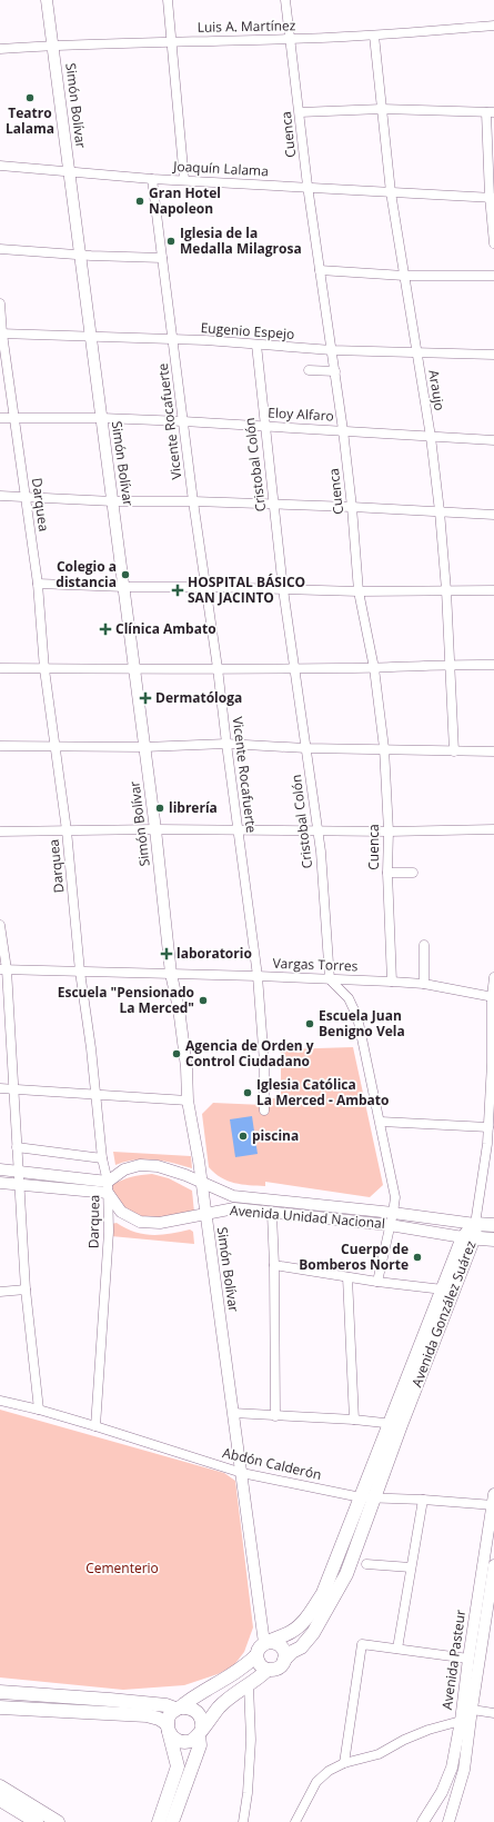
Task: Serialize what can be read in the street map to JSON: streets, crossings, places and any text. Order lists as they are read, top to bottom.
{
  "streets": {
    "main road": ["Avenida Unidad Nacional", "Avenida González Suárez"],
    "street": [
      "Luis A. Martínez",
      "Simón Bolívar",
      "Cuenca",
      "Joaquín Lalama",
      "Eugenio Espejo",
      "Araujo",
      "Eloy Alfaro",
      "Vicente Rocafuerte",
      "Cristobal Colón",
      "Darquea",
      "Vargas Torres",
      "Abdón Calderón",
      "Avenida Pasteur"
    ]
  },
  "crossings": [
    ["Luis A. Martínez", "Simón Bolívar"],
    ["Luis A. Martínez", "Cuenca"],
    ["Luis A. Martínez", "Araujo"],
    ["Simón Bolívar", "Joaquín Lalama"],
    ["Simón Bolívar", "Eugenio Espejo"],
    ["Simón Bolívar", "Eloy Alfaro"],
    ["Simón Bolívar", "Vargas Torres"],
    ["Simón Bolívar", "Avenida Unidad Nacional"],
    ["Simón Bolívar", "Avenida González Suárez"],
    ["Simón Bolívar", "Abdón Calderón"],
    ["Cuenca", "Joaquín Lalama"],
    ["Cuenca", "Eugenio Espejo"],
    ["Cuenca", "Eloy Alfaro"],
    ["Cuenca", "Vargas Torres"],
    ["Joaquín Lalama", "Araujo"],
    ["Joaquín Lalama", "Vicente Rocafuerte"],
    ["Eugenio Espejo", "Araujo"],
    ["Eugenio Espejo", "Vicente Rocafuerte"],
    ["Eugenio Espejo", "Cristobal Colón"],
    ["Eugenio Espejo", "Darquea"],
    ["Araujo", "Eloy Alfaro"],
    ["Eloy Alfaro", "Vicente Rocafuerte"],
    ["Eloy Alfaro", "Cristobal Colón"],
    ["Eloy Alfaro", "Darquea"],
    ["Vicente Rocafuerte", "Vargas Torres"],
    ["Cristobal Colón", "Vargas Torres"],
    ["Darquea", "Vargas Torres"],
    ["Darquea", "Avenida Unidad Nacional"],
    ["Darquea", "Abdón Calderón"],
    ["Avenida Unidad Nacional", "Avenida González Suárez"],
    ["Avenida González Suárez", "Abdón Calderón"],
    ["Abdón Calderón", "Avenida Pasteur"]
  ],
  "parks": ["Cementerio"],
  "places": {
    "other": [
      "Teatro Lalama",
      "Gran Hotel Napoleon",
      "Iglesia de la Medalla Milagrosa",
      "Colegio a distancia",
      "librería",
      "Escuela \"Pensionado La Merced\"",
      "Escuela Juan Benigno Vela",
      "Agencia de Orden y Control Ciudadano",
      "Iglesia Católica La Merced - Ambato",
      "piscina",
      "Cuerpo de Bomberos Norte"
    ],
    "health": [
      "HOSPITAL BÁSICO SAN JACINTO",
      "Clínica Ambato",
      "Dermatóloga",
      "laboratorio"
    ]
  }
}
